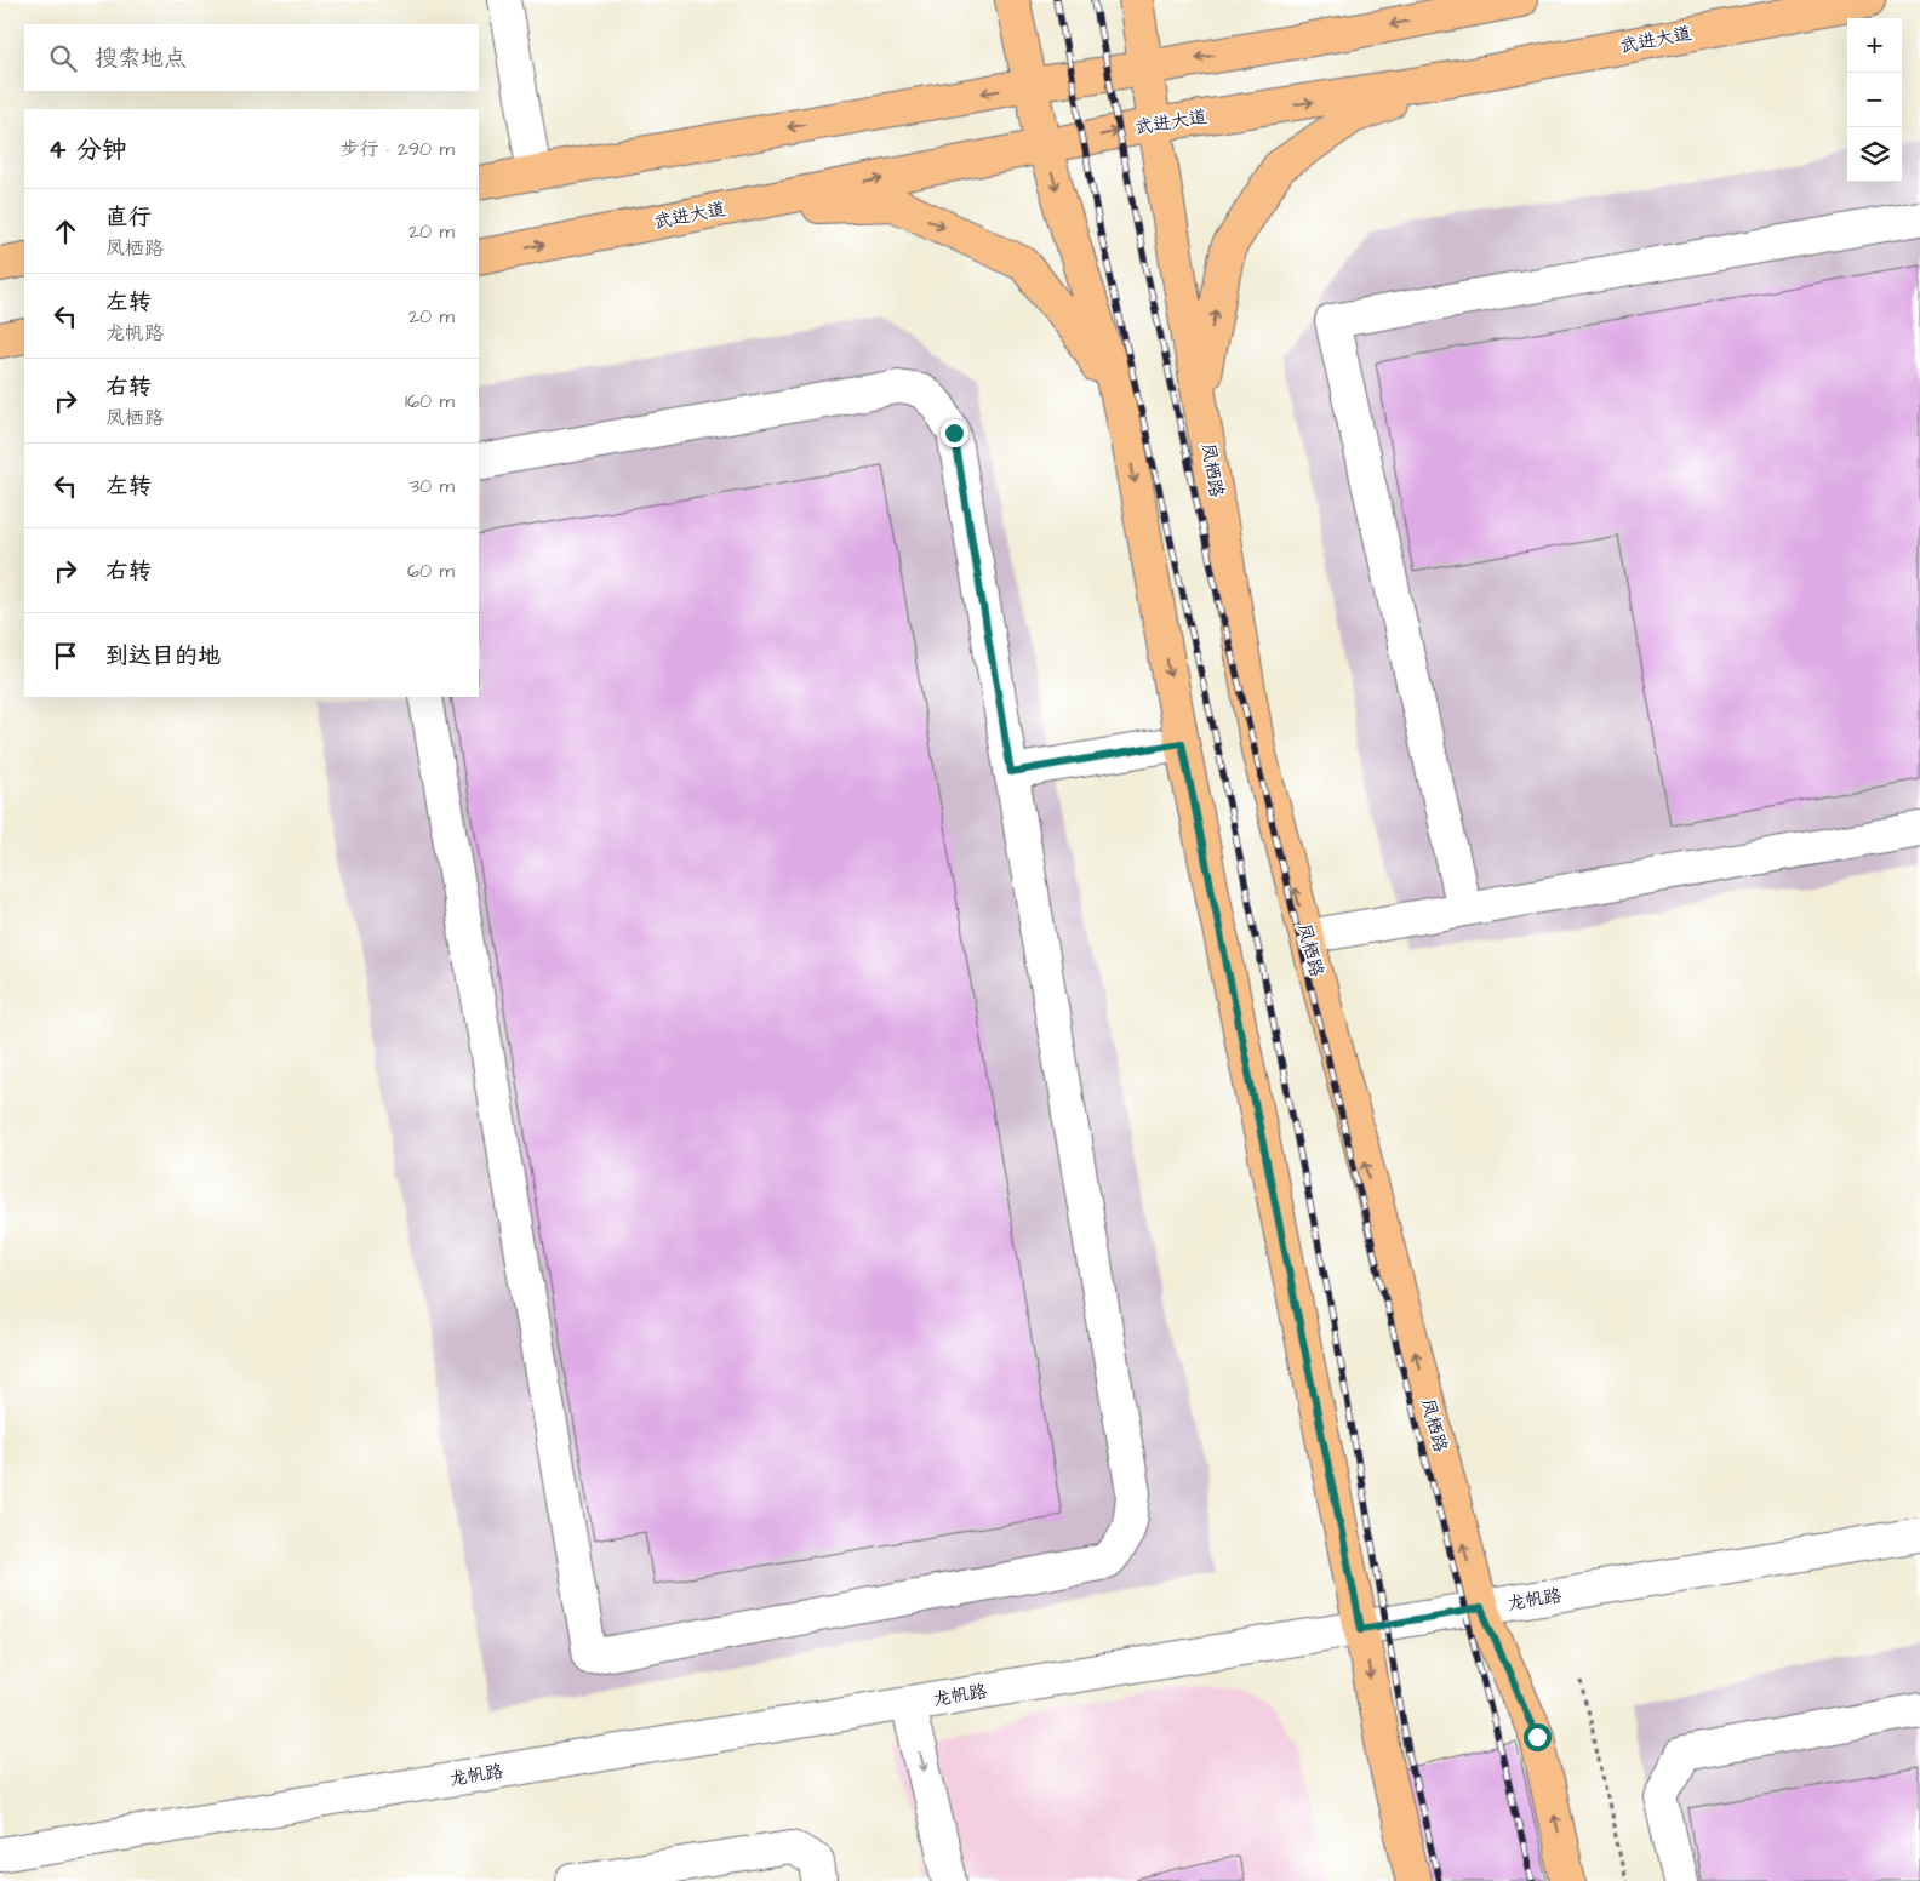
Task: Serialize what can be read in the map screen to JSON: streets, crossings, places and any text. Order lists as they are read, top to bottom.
{
  "streets": {
    "main road": ["武进大道", "凤栖路"],
    "street": ["龙帆路"]
  },
  "crossings": [
    ["武进大道", "凤栖路"],
    ["凤栖路", "龙帆路"]
  ],
  "page": {
    "map_buttons": ["+", "−"],
    "search": "搜索地点",
    "heading": ["4 分钟", "步行 · 290 m"],
    "list": [
      ["直行", "凤栖路", "20 m"],
      ["左转", "龙帆路", "20 m"],
      ["右转", "凤栖路", "160 m"],
      ["左转", "30 m"],
      ["右转", "60 m"],
      "到达目的地"
    ]
  }
}
